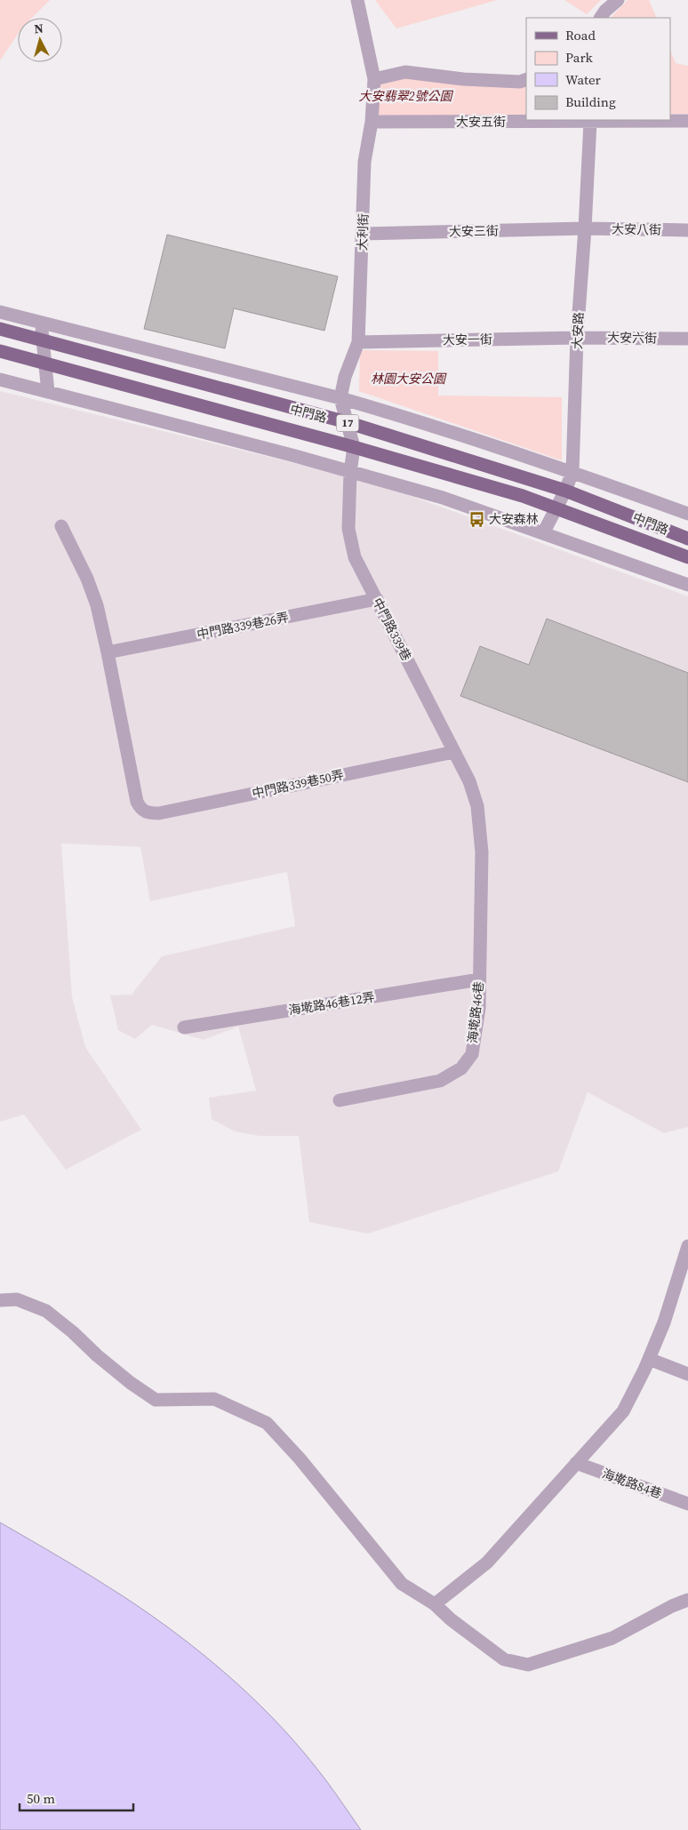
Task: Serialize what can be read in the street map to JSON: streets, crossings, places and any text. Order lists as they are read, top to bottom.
{
  "streets": {
    "main road": ["中門路", "17"],
    "street": [
      "大安五街",
      "大安八街",
      "大安三街",
      "大利街",
      "大安路",
      "大安六街",
      "大安一街",
      "中門路339巷26弄",
      "中門路339巷",
      "中門路339巷50弄",
      "海墘路46巷12弄",
      "海墘路46巷",
      "海墘路84巷"
    ]
  },
  "crossings": [
    ["大安五街", "大利街"],
    ["大安五街", "大安路"],
    ["大安八街", "大安三街"],
    ["大安八街", "大安路"],
    ["大安三街", "大利街"],
    ["大安三街", "大安路"],
    ["大利街", "大安一街"],
    ["大利街", "中門路"],
    ["大利街", "中門路339巷"],
    ["大安路", "大安六街"],
    ["大安路", "大安一街"],
    ["大安路", "中門路"],
    ["大安六街", "大安一街"],
    ["中門路", "中門路339巷"],
    ["中門路339巷26弄", "中門路339巷"],
    ["中門路339巷26弄", "中門路339巷50弄"],
    ["中門路339巷", "中門路339巷50弄"],
    ["中門路339巷", "海墘路46巷"],
    ["海墘路46巷12弄", "海墘路46巷"]
  ],
  "parks": ["大安翡翠2號公園", "林園大安公園"],
  "places": {
    "bus stop": ["大安森林"]
  },
  "legend": [
    "Road",
    "Park",
    "Water",
    "Building"
  ],
  "scale_bar": "50 m",
  "north": "top"
}
